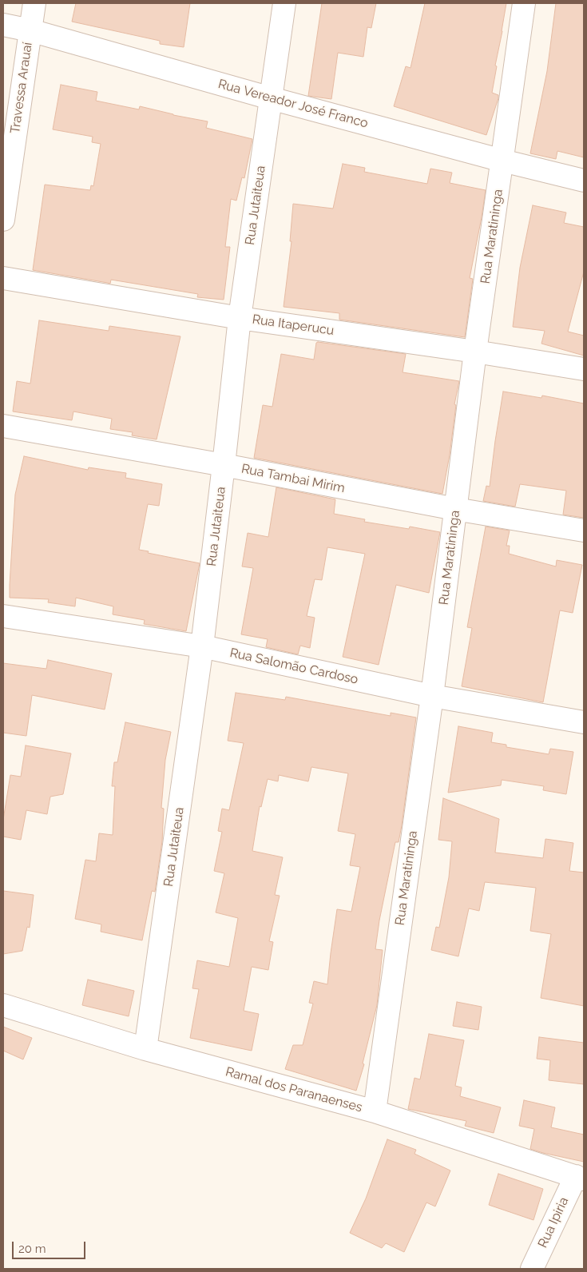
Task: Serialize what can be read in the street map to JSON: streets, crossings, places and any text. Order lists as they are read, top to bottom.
{
  "streets": {
    "street": [
      "Travessa Arauaí",
      "Rua Vereador José Franco",
      "Rua Jutaiteua",
      "Rua Maratininga",
      "Rua Itaperucu",
      "Rua Tambai Mirim",
      "Rua Salomão Cardoso",
      "Ramal dos Paranaenses",
      "Rua Ipiria"
    ]
  },
  "crossings": [
    ["Travessa Arauaí", "Rua Vereador José Franco"],
    ["Rua Vereador José Franco", "Rua Jutaiteua"],
    ["Rua Vereador José Franco", "Rua Maratininga"],
    ["Rua Jutaiteua", "Rua Itaperucu"],
    ["Rua Jutaiteua", "Rua Tambai Mirim"],
    ["Rua Jutaiteua", "Rua Salomão Cardoso"],
    ["Rua Jutaiteua", "Ramal dos Paranaenses"],
    ["Rua Maratininga", "Rua Itaperucu"],
    ["Rua Maratininga", "Rua Tambai Mirim"],
    ["Rua Maratininga", "Rua Salomão Cardoso"],
    ["Rua Maratininga", "Ramal dos Paranaenses"],
    ["Ramal dos Paranaenses", "Rua Ipiria"]
  ],
  "scale_bar": "20 m"
}
